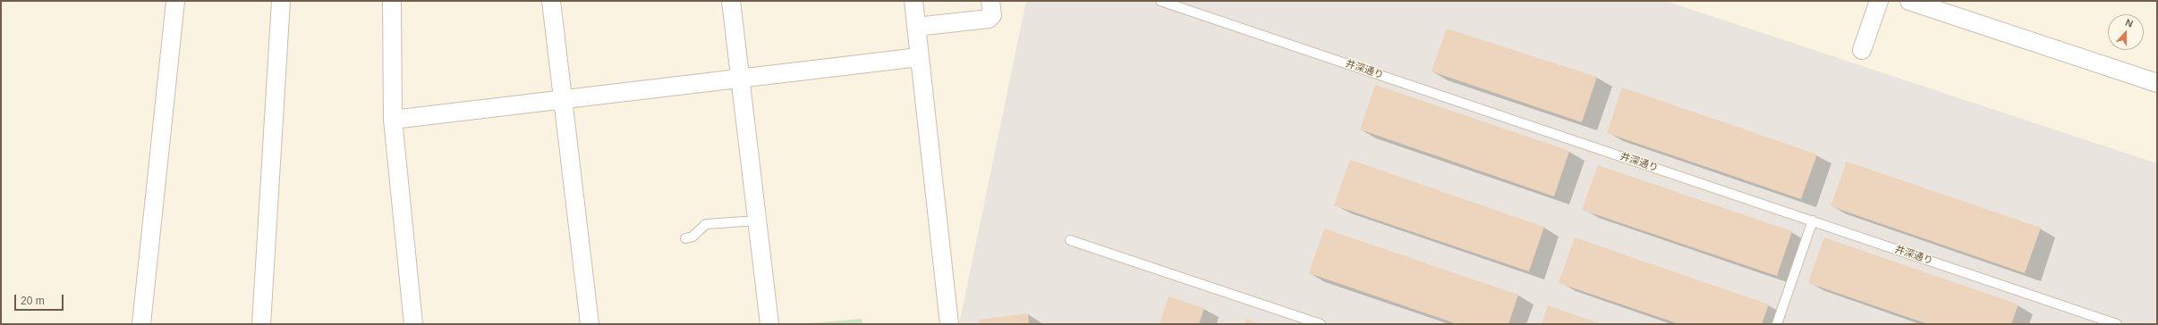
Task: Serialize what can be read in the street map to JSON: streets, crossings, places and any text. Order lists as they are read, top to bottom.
{
  "streets": {
    "lane": ["井深通り"]
  },
  "scale_bar": "20 m",
  "north": "top"
}
